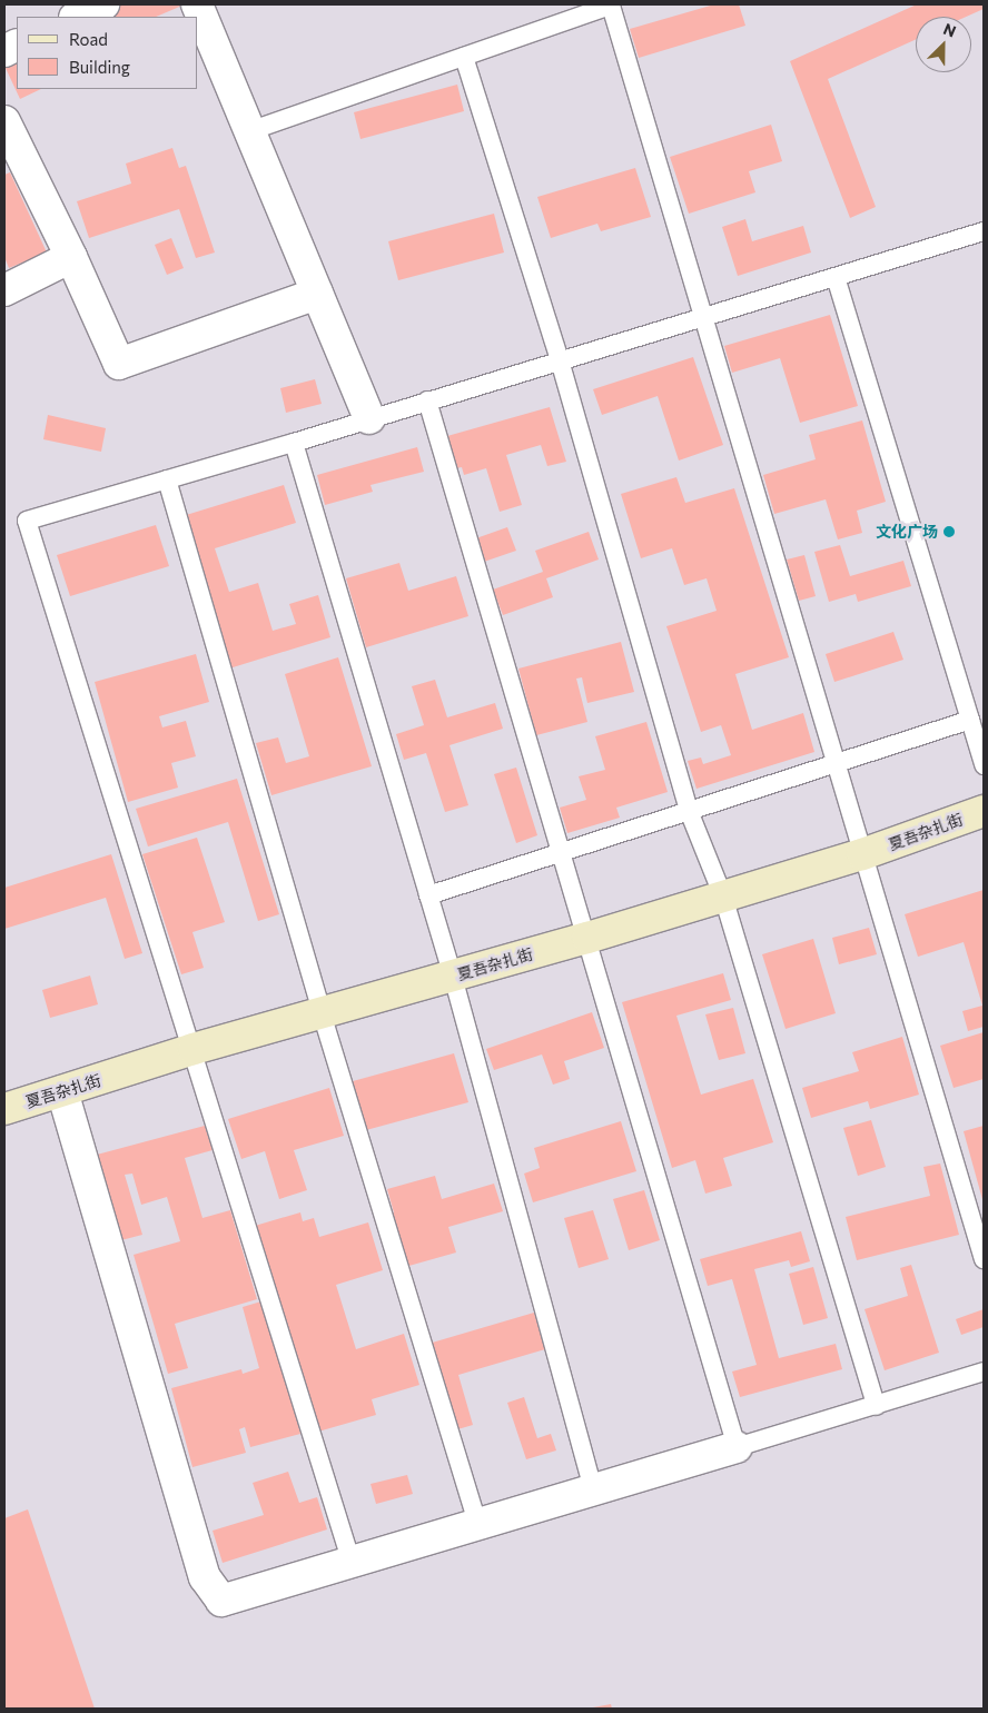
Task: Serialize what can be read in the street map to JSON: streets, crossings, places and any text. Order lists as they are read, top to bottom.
{
  "streets": {
    "main road": ["夏吾杂扎街"]
  },
  "places": ["文化广场"],
  "legend": ["Road", "Building"],
  "north": "top right"
}
